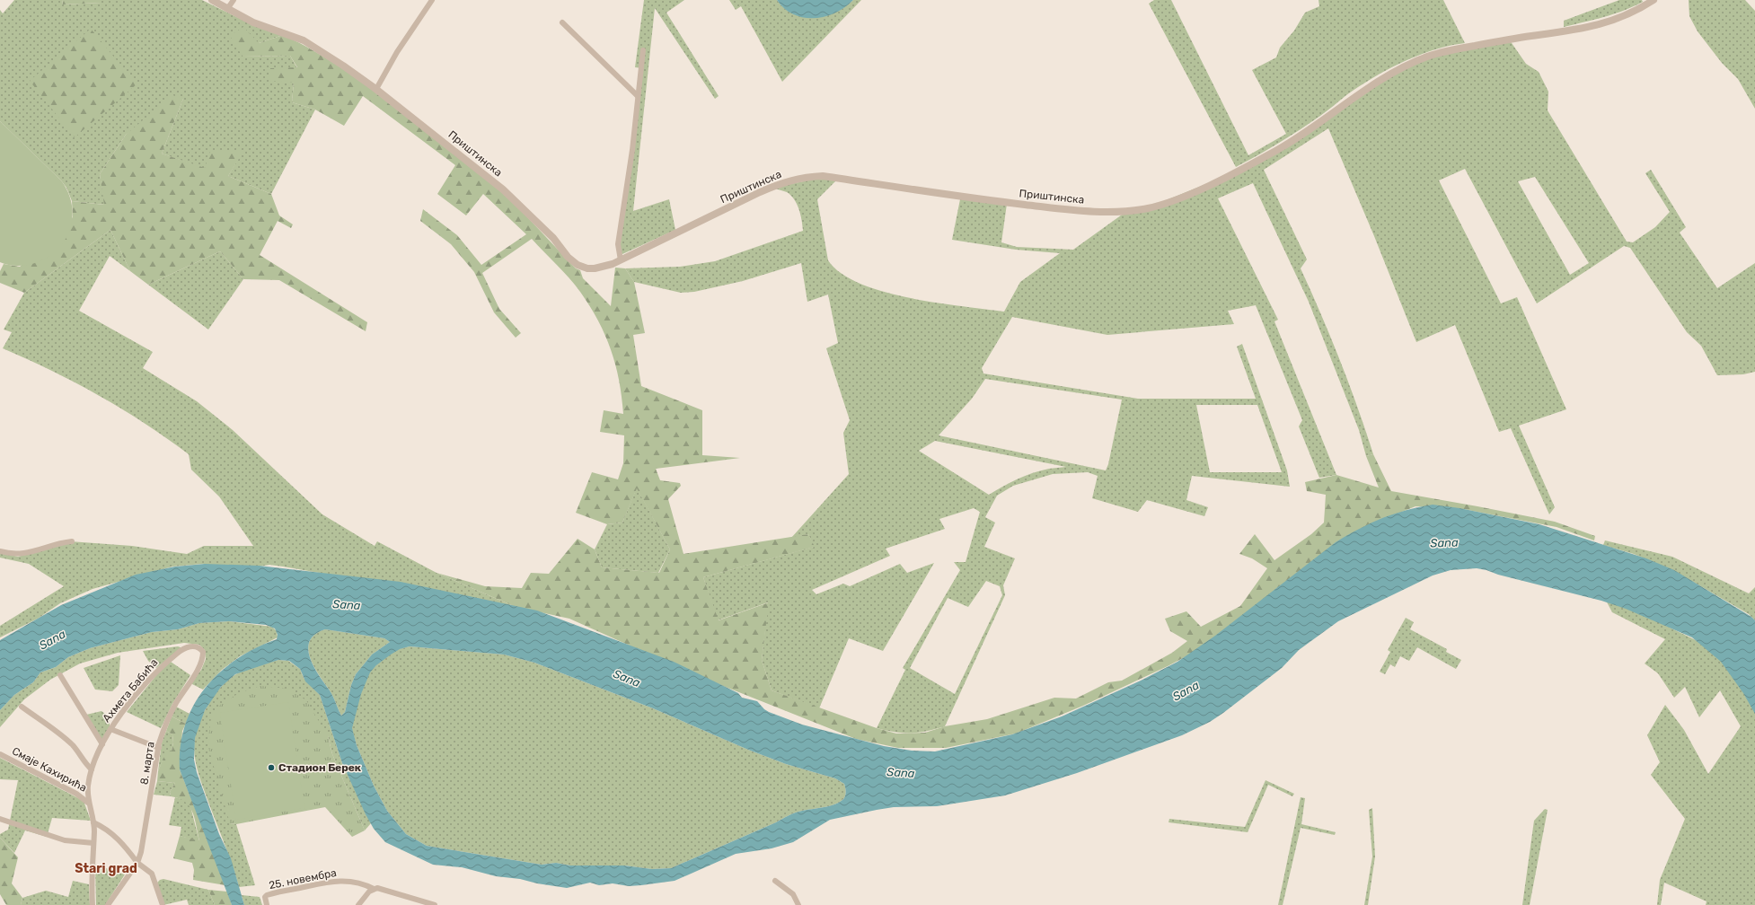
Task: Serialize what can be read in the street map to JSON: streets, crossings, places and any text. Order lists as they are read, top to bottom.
{
  "streets": {
    "street": [
      "Приштинска",
      "Ахмета Бабића",
      "8. марта",
      "Смaје Кахирића",
      "25. новембра"
    ]
  },
  "crossings": [
    ["Ахмета Бабића", "8. марта"],
    ["Ахмета Бабића", "Смaје Кахирића"]
  ],
  "districts": ["Stari grad"],
  "water": ["Sana"],
  "places": ["Стадион Берек"]
}
